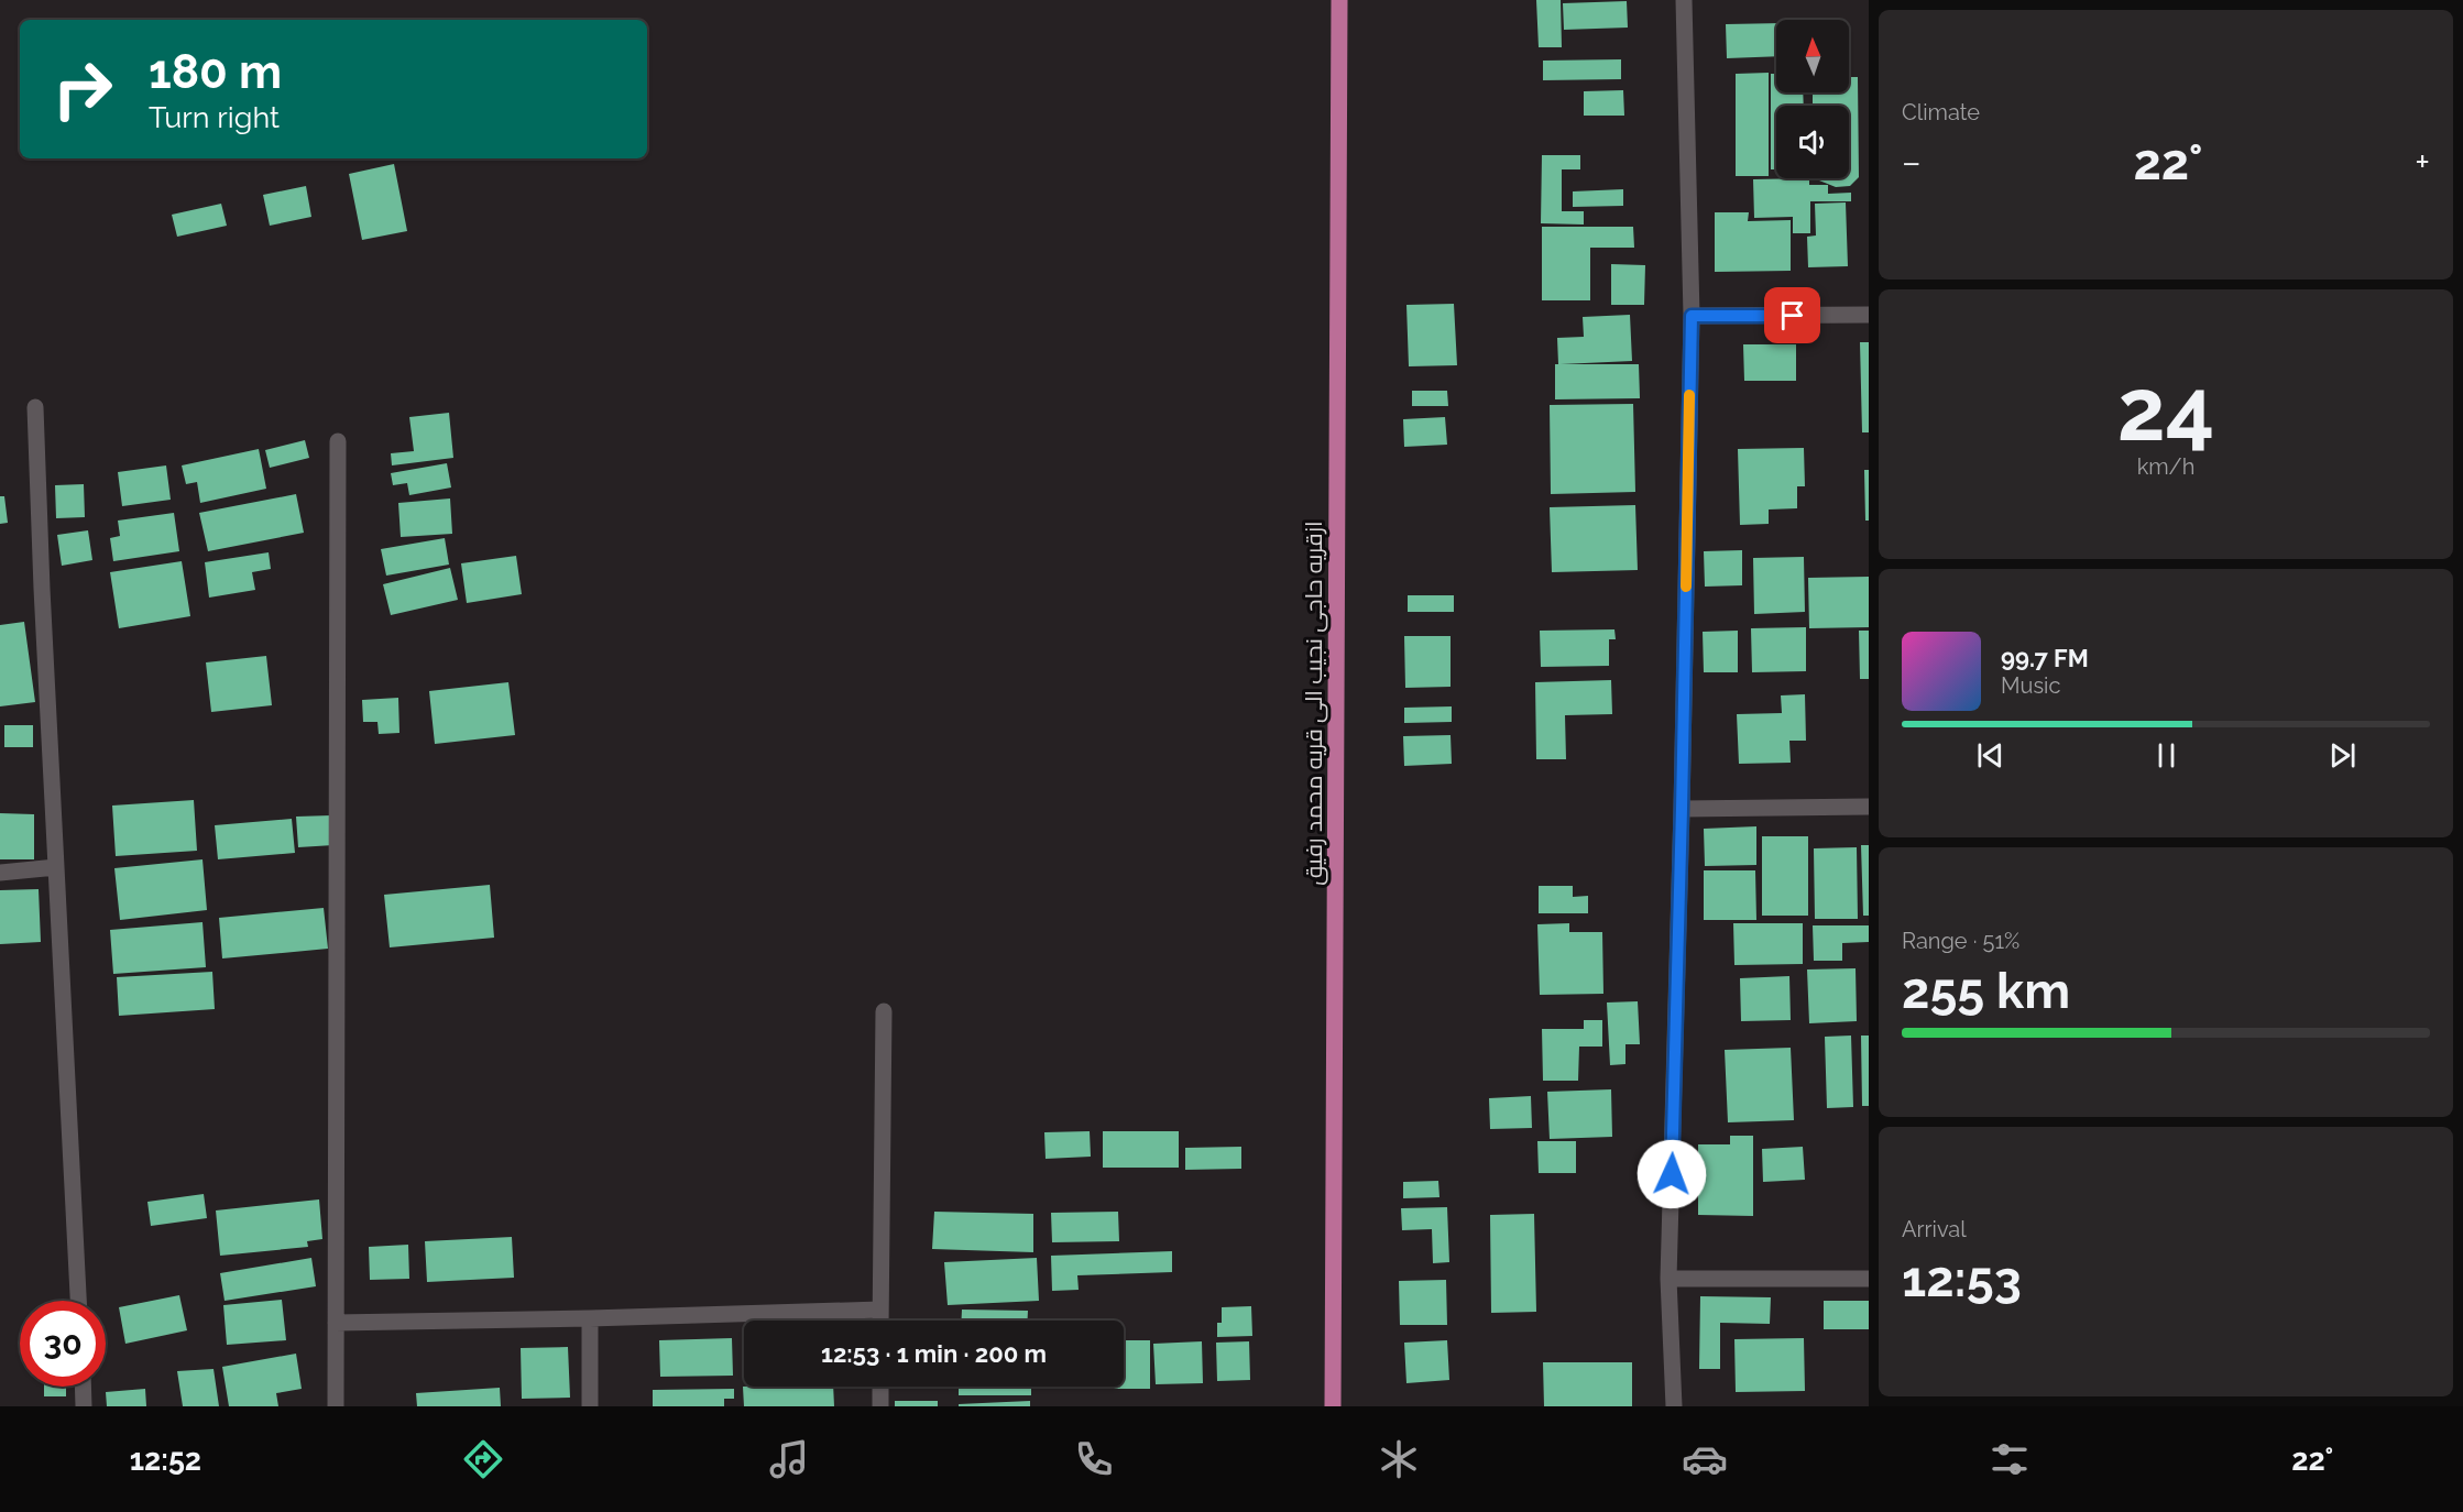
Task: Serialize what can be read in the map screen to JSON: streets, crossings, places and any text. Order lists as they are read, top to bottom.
{
  "streets": {
    "main road": ["ازقریه حاجی نجیب الی قریه محمد رفیق"]
  },
  "north": "top",
  "page": {
    "tile": [
      "Climate",
      ["24", "km/h"],
      ["Range · 51%", "255 km"],
      ["Arrival", "12:53"]
    ],
    "turn": ["180 m", "Turn right"],
    "heat": ["−", "22°", "+"],
    "song": ["99.7 FM", "Music"],
    "limit": "30",
    "trip": "12:53 · 1 min · 200 m",
    "tabs": ["12:52", "22°"]
  }
}
